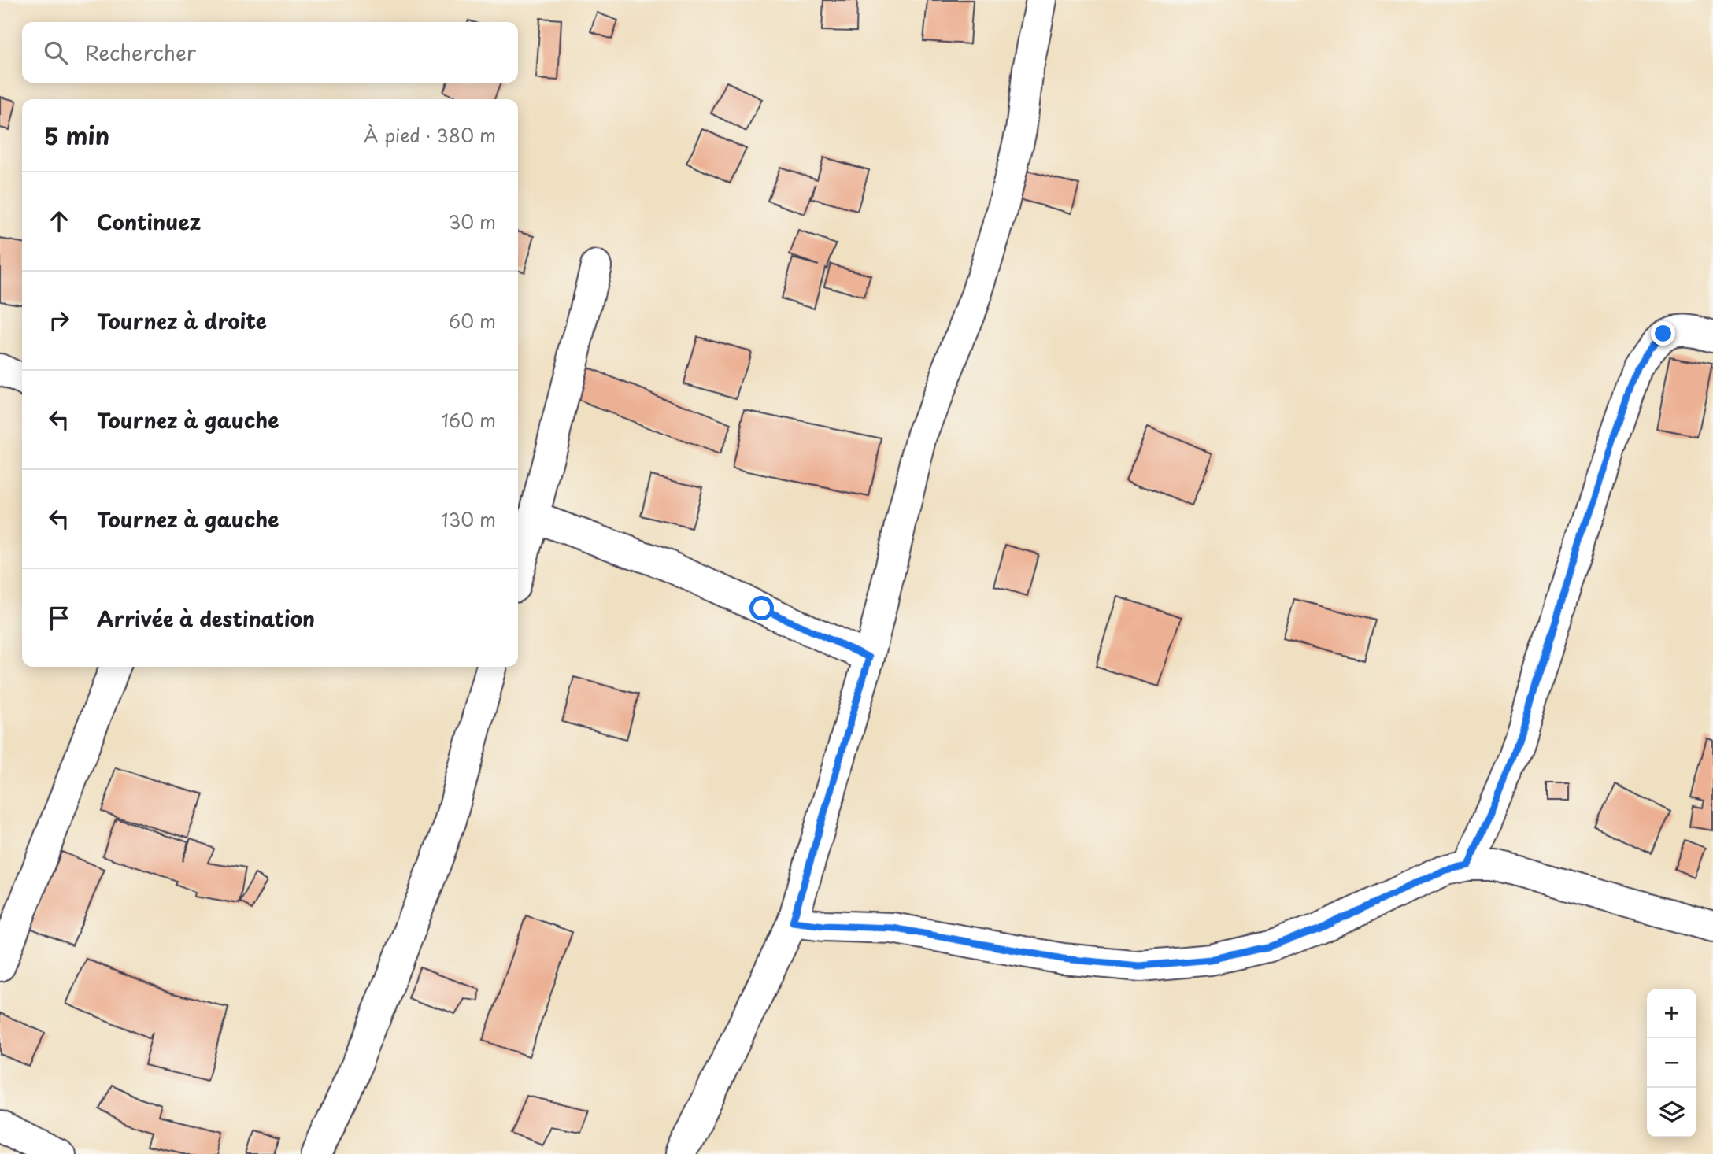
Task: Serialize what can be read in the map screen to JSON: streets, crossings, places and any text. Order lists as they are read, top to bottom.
{
  "page": {
    "search": "Rechercher",
    "heading": ["5 min", "À pied · 380 m"],
    "list": [
      ["Continuez", "30 m"],
      ["Tournez à droite", "60 m"],
      ["Tournez à gauche", "160 m"],
      ["Tournez à gauche", "130 m"],
      "Arrivée à destination"
    ],
    "map_buttons": ["+", "−"]
  }
}
